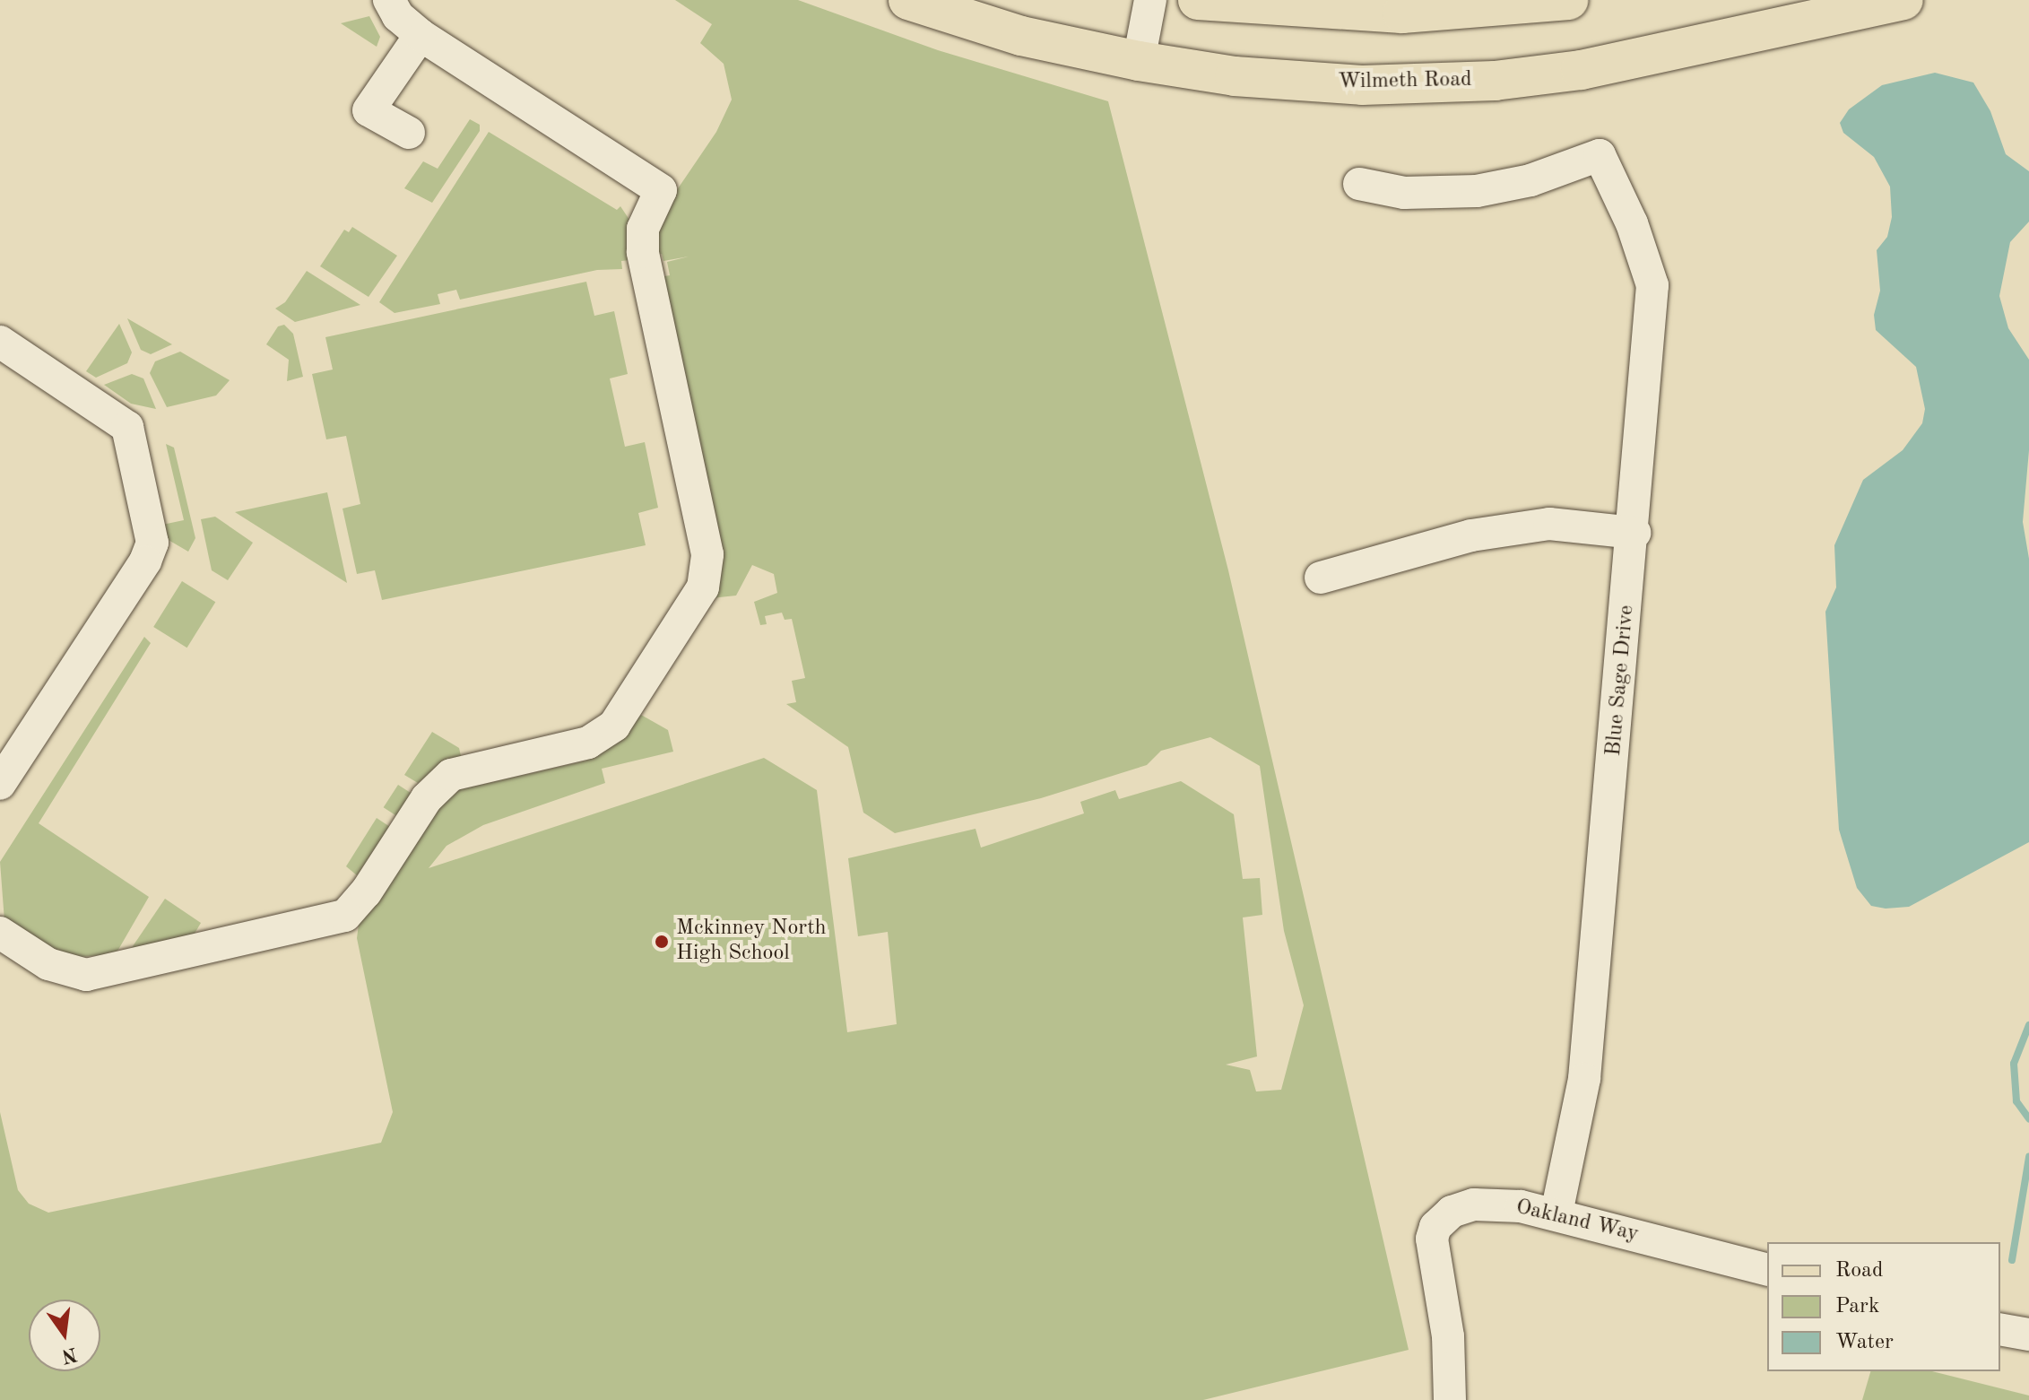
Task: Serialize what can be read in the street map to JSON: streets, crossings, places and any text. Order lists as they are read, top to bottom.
{
  "streets": {
    "main road": ["Wilmeth Road"],
    "street": ["Blue Sage Drive", "Oakland Way"]
  },
  "crossings": [
    ["Blue Sage Drive", "Oakland Way"]
  ],
  "places": ["Mckinney North High School"],
  "legend": ["Road", "Park", "Water"],
  "north": "bottom"
}
